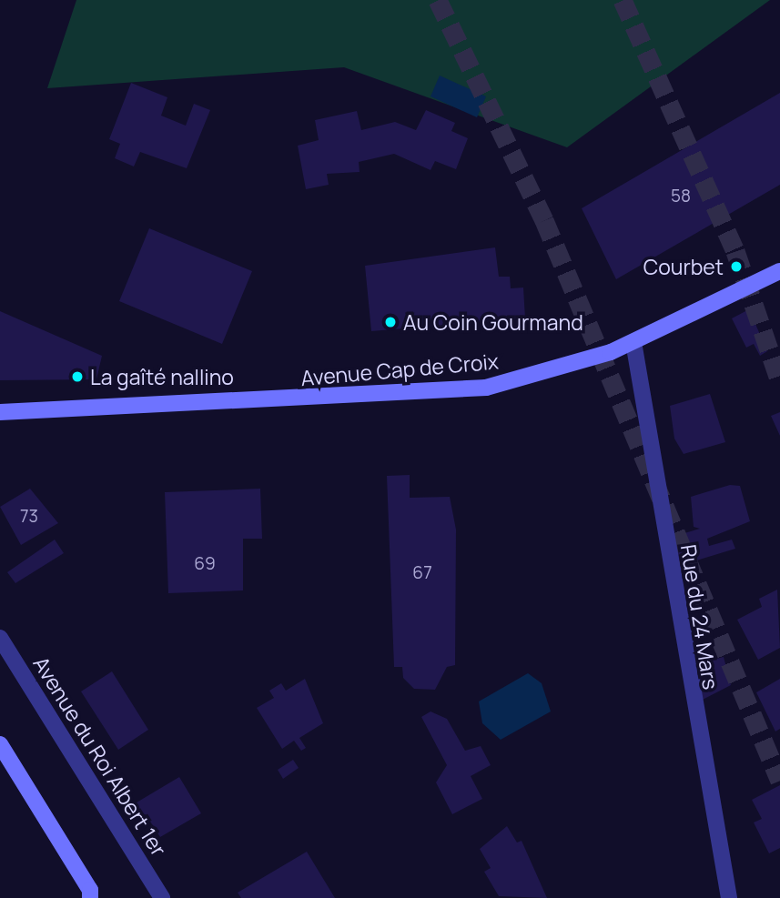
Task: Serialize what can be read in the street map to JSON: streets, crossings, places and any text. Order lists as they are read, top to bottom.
{
  "streets": {
    "street": ["Avenue Cap de Croix", "Rue du 24 Mars", "Avenue du Roi Albert 1er"]
  },
  "crossings": [
    ["Avenue Cap de Croix", "Rue du 24 Mars"]
  ],
  "places": ["Courbet", "Au Coin Gourmand", "La gaîté nallino"],
  "house_numbers": [
    "58",
    "73",
    "69",
    "67"
  ]
}
